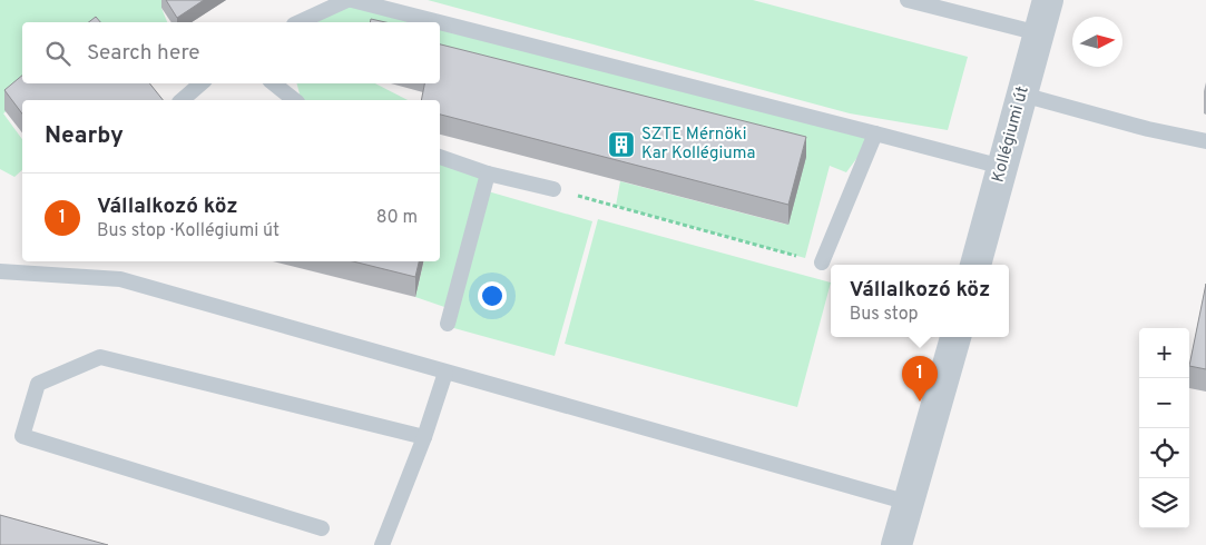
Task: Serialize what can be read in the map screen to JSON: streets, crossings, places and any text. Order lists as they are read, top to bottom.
{
  "streets": {
    "street": ["Kollégiumi út"]
  },
  "places": {
    "building": ["SZTE Mérnöki Kar Kollégiuma"]
  },
  "north": "right",
  "page": {
    "search": "Search here",
    "heading": "Nearby",
    "list": [
      {
        "mark": "1",
        "name": "Vállalkozó köz",
        "note": "Bus stop · Kollégiumi út",
        "value": "80 m"
      }
    ],
    "popup": ["Vállalkozó köz", "Bus stop"],
    "map_buttons": ["+", "−"],
    "pins": "1"
  }
}
